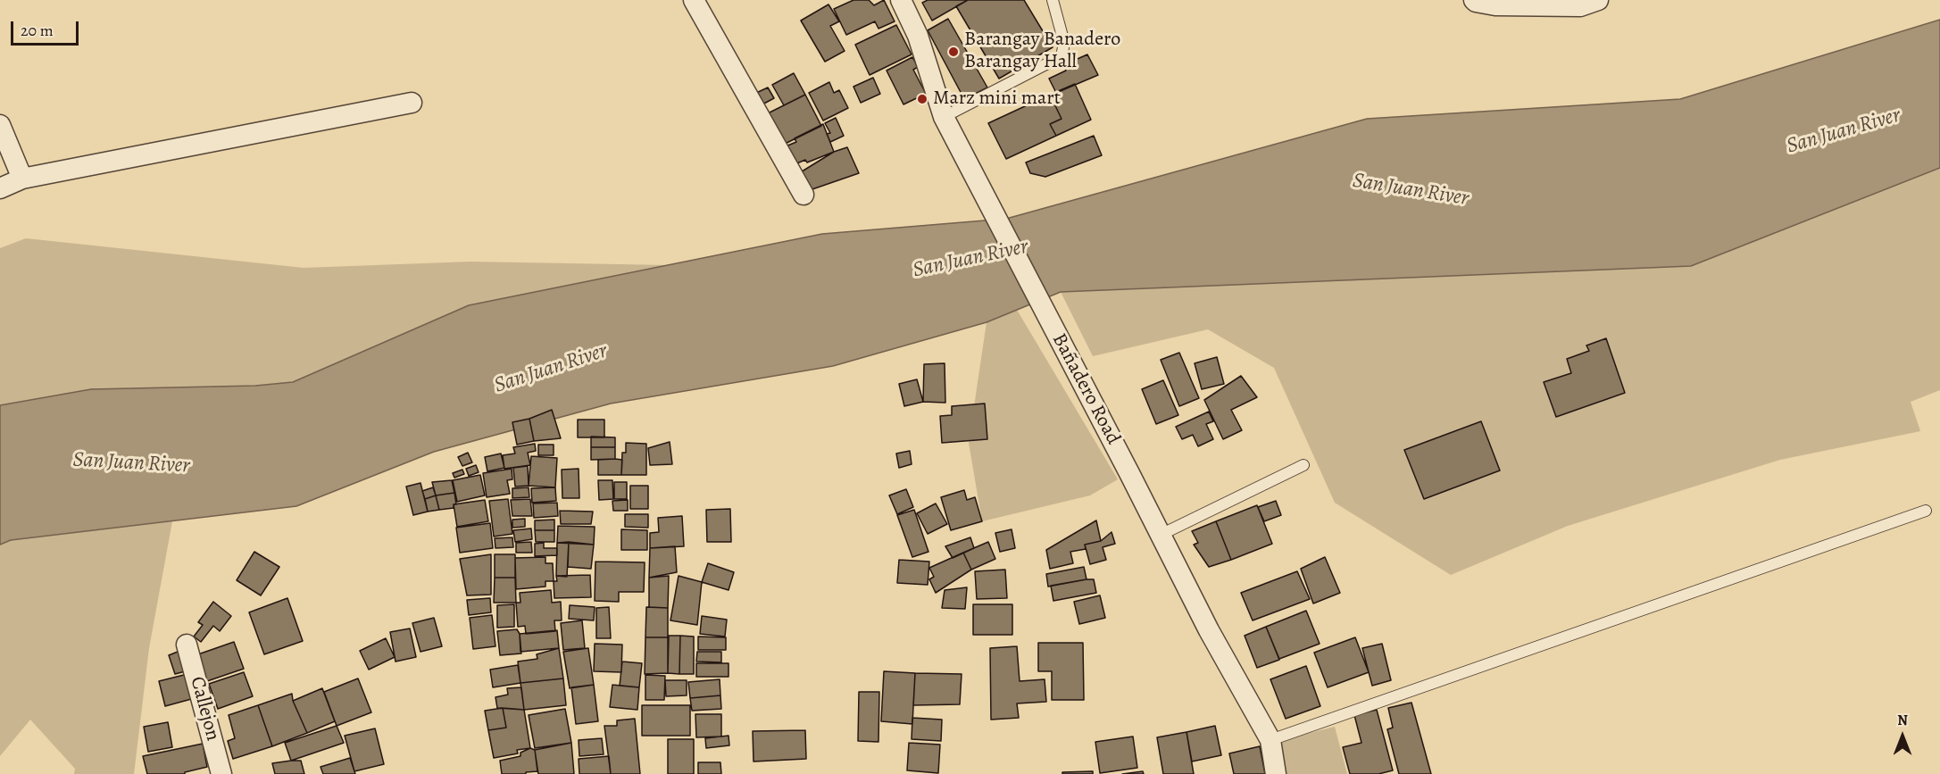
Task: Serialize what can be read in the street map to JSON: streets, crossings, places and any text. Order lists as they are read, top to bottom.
{
  "streets": {
    "street": ["Bañadero Road", "Callejon"]
  },
  "water": ["San Juan River"],
  "places": ["Barangay Banadero Barangay Hall", "Marz mini mart"],
  "scale_bar": "20 m",
  "north": "top"
}
